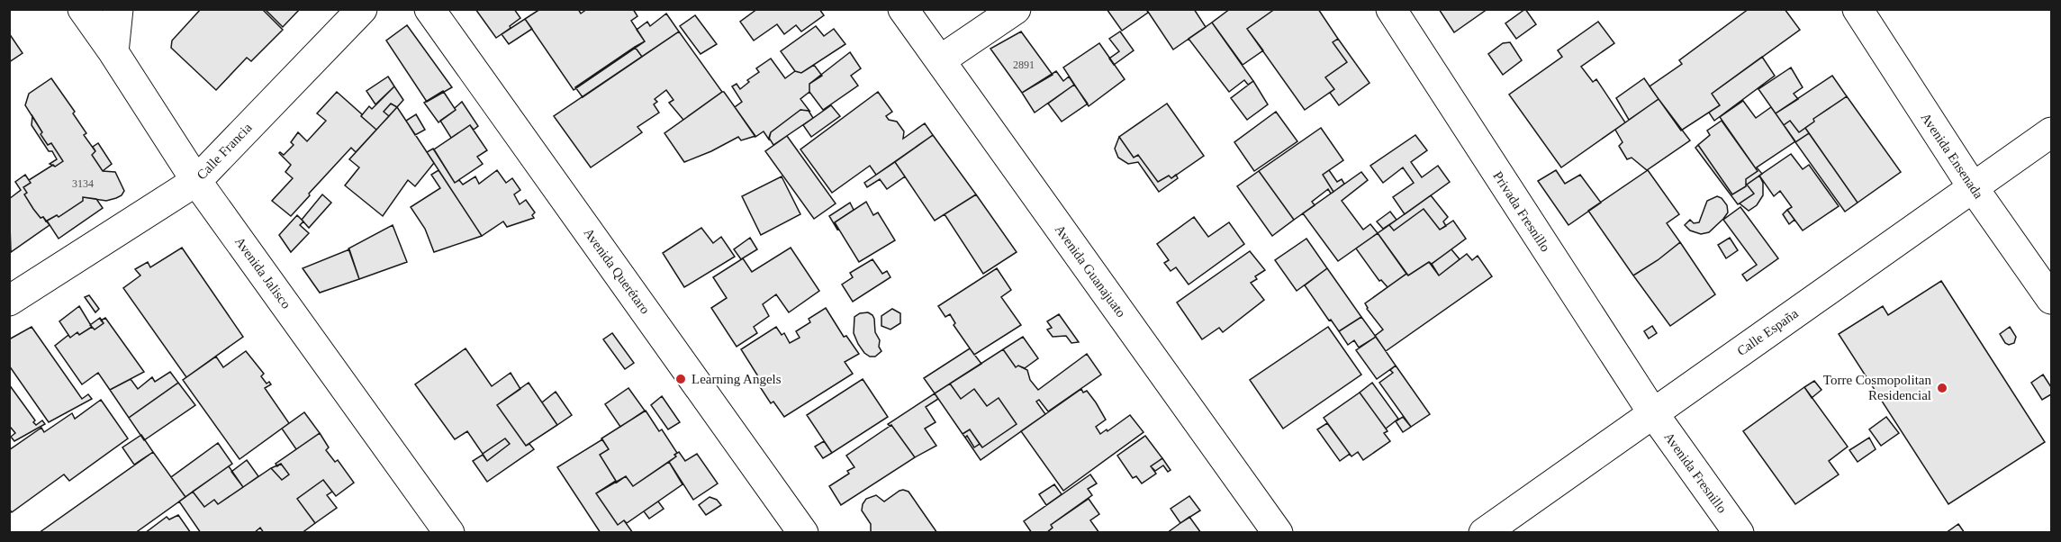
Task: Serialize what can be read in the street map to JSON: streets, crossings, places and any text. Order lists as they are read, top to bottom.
{
  "streets": {
    "street": [
      "Calle Francia",
      "Avenida Ensenada",
      "Privada Fresnillo",
      "Avenida Querétaro",
      "Avenida Guanajuato",
      "Avenida Jalisco",
      "Calle España",
      "Avenida Fresnillo"
    ]
  },
  "crossings": [
    ["Calle Francia", "Avenida Jalisco"],
    ["Avenida Ensenada", "Calle España"],
    ["Privada Fresnillo", "Calle España"],
    ["Privada Fresnillo", "Avenida Fresnillo"],
    ["Calle España", "Avenida Fresnillo"]
  ],
  "places": ["Learning Angels", "Torre Cosmopolitan Residencial"],
  "house_numbers": ["2891", "3134"]
}
